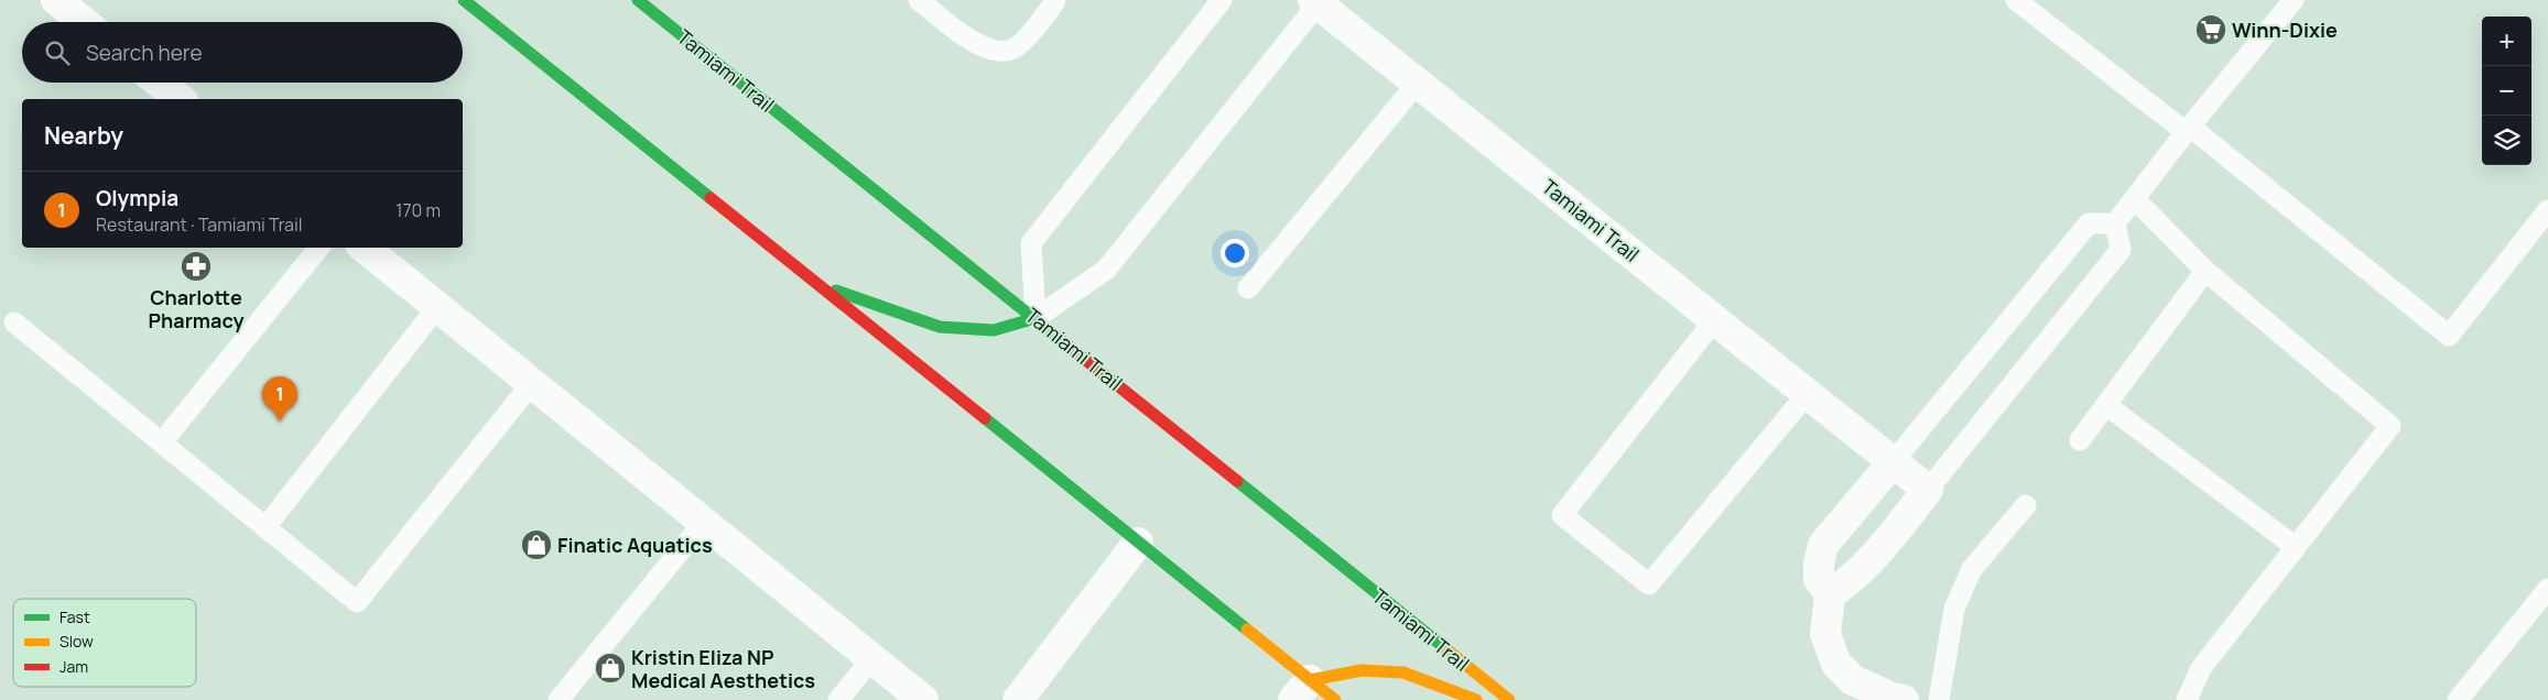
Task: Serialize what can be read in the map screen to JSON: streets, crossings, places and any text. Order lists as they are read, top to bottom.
{
  "streets": {
    "main road": ["Tamiami Trail"]
  },
  "places": {
    "supermarket": ["Winn-Dixie"],
    "pharmacy": ["Charlotte Pharmacy"],
    "shop": ["Finatic Aquatics", "Kristin Eliza NP Medical Aesthetics"]
  },
  "legend": ["Fast", "Slow", "Jam"],
  "page": {
    "map_buttons": ["+", "−"],
    "search": "Search here",
    "heading": "Nearby",
    "list": [
      {
        "mark": "1",
        "name": "Olympia",
        "note": "Restaurant · Tamiami Trail",
        "value": "170 m"
      }
    ],
    "pins": "1"
  }
}
